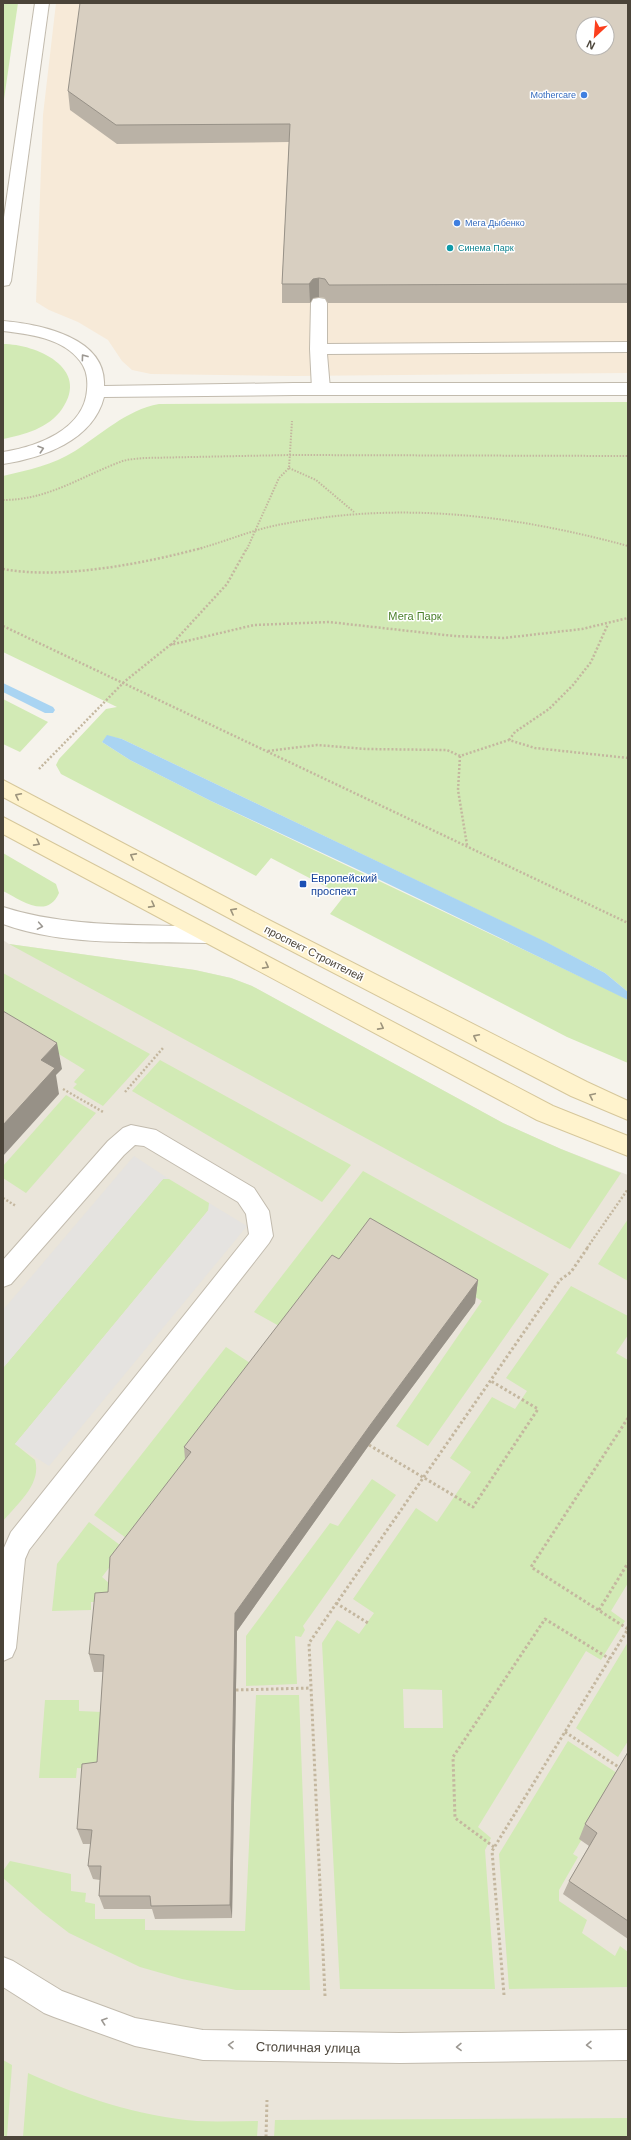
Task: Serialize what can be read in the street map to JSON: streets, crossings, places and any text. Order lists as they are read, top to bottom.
{
  "streets": {
    "street": ["проспект Строителей", "Столичная улица"]
  },
  "one_way": ["Столичная улица"],
  "parks": ["Мега Парк"],
  "places": {
    "other": ["Mothercare", "Мега Дыбенко", "Синема Парк"],
    "transit": ["Европейский проспект"]
  },
  "north": "bottom left"
}
